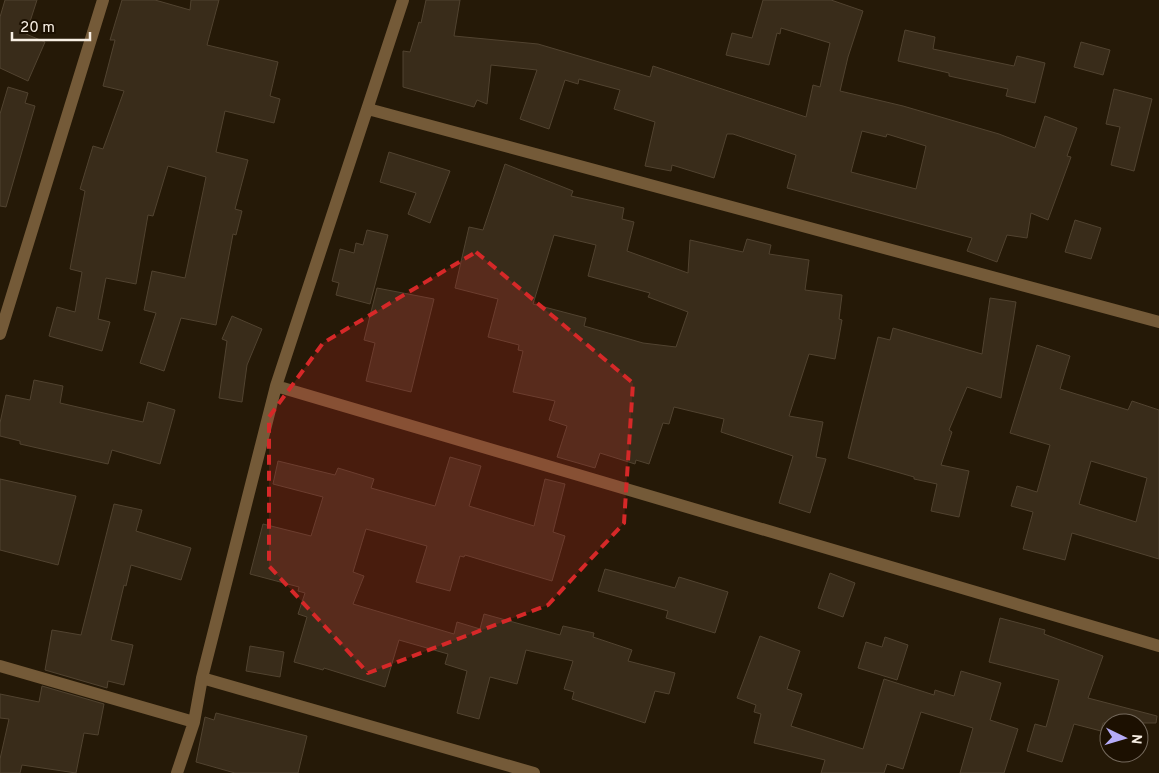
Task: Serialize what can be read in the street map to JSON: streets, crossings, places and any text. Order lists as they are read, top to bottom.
{
  "scale_bar": "20 m",
  "north": "right"
}
